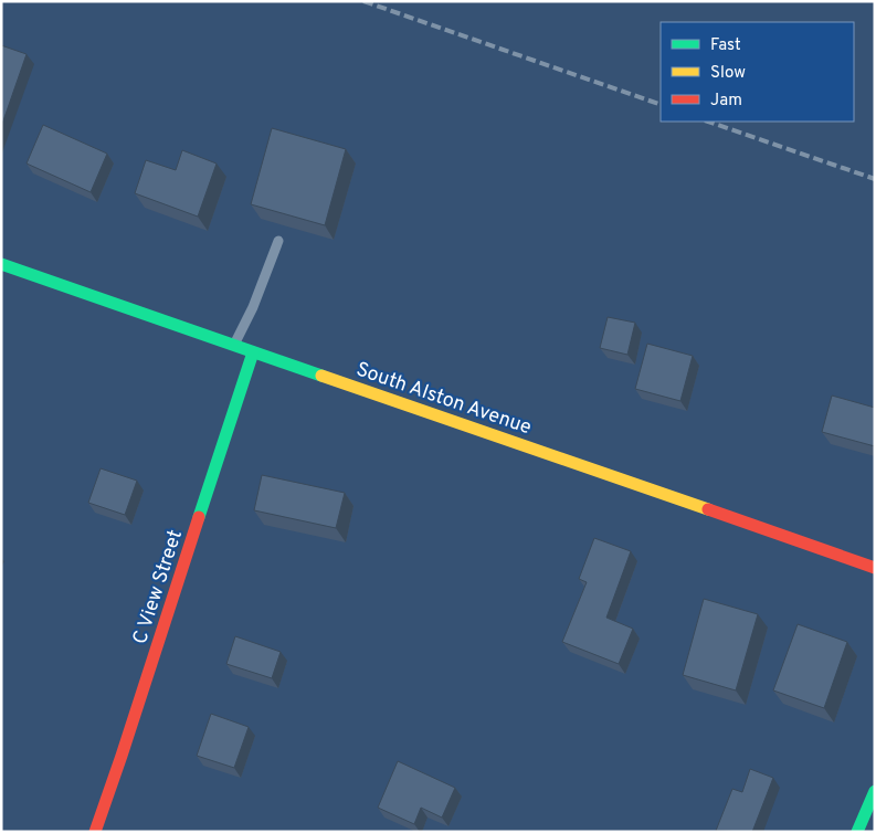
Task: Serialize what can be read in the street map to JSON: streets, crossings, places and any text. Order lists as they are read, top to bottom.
{
  "streets": {
    "street": ["South Alston Avenue", "C View Street"]
  },
  "crossings": [
    ["South Alston Avenue", "C View Street"]
  ],
  "legend": ["Fast", "Slow", "Jam"]
}
